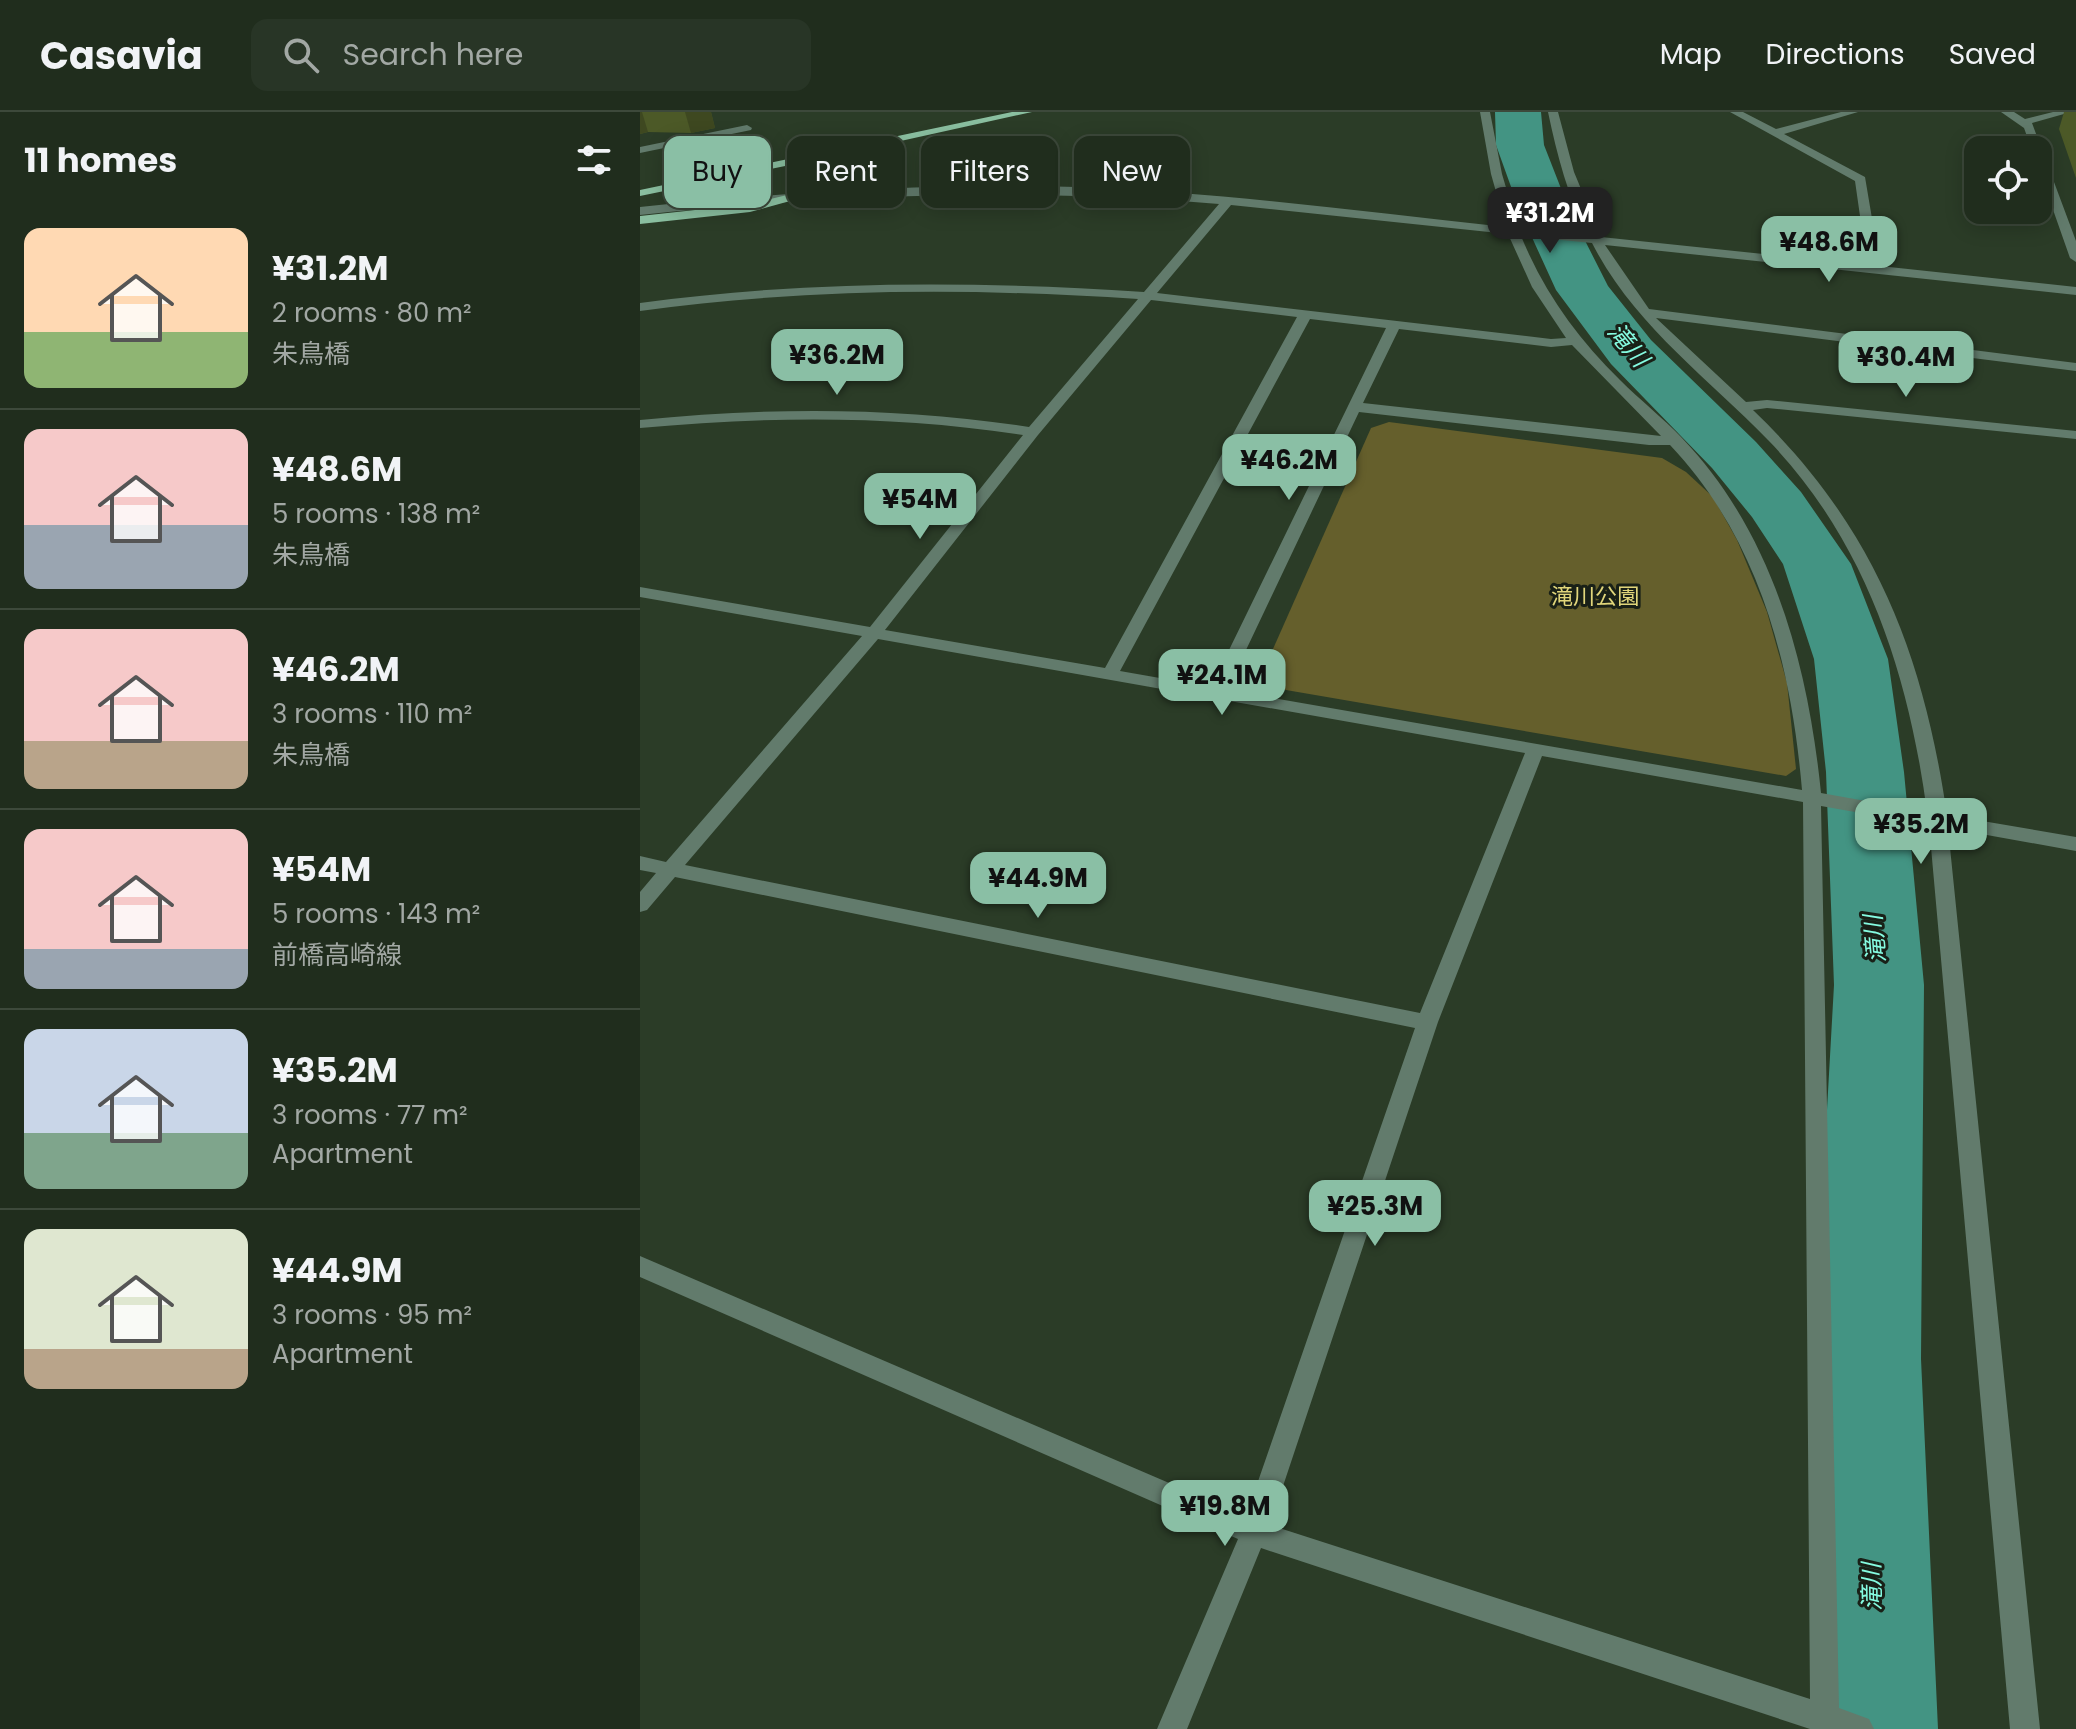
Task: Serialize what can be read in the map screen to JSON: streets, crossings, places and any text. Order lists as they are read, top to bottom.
{
  "water": ["滝川"],
  "parks": ["滝川公園"],
  "page": {
    "header": "Casavia",
    "search": "Search here",
    "nav": ["Map", "Directions", "Saved"],
    "heading": "11 homes",
    "chip": [
      "Buy",
      "Rent",
      "Filters",
      "New"
    ],
    "price": [
      "¥31.2M",
      "¥48.6M",
      "¥36.2M",
      "¥30.4M",
      "¥46.2M",
      "¥54M",
      "¥24.1M",
      "¥35.2M",
      "¥44.9M",
      "¥25.3M",
      "¥19.8M"
    ],
    "list": [
      {
        "name": "¥31.2M",
        "note": "2 rooms · 80 m² · 朱鳥橋"
      },
      {
        "name": "¥48.6M",
        "note": "5 rooms · 138 m² · 朱鳥橋"
      },
      {
        "name": "¥46.2M",
        "note": "3 rooms · 110 m² · 朱鳥橋"
      },
      {
        "name": "¥54M",
        "note": "5 rooms · 143 m² · 前橋高崎線"
      },
      {
        "name": "¥35.2M",
        "note": "3 rooms · 77 m² · Apartment"
      },
      {
        "name": "¥44.9M",
        "note": "3 rooms · 95 m² · Apartment"
      }
    ]
  }
}
